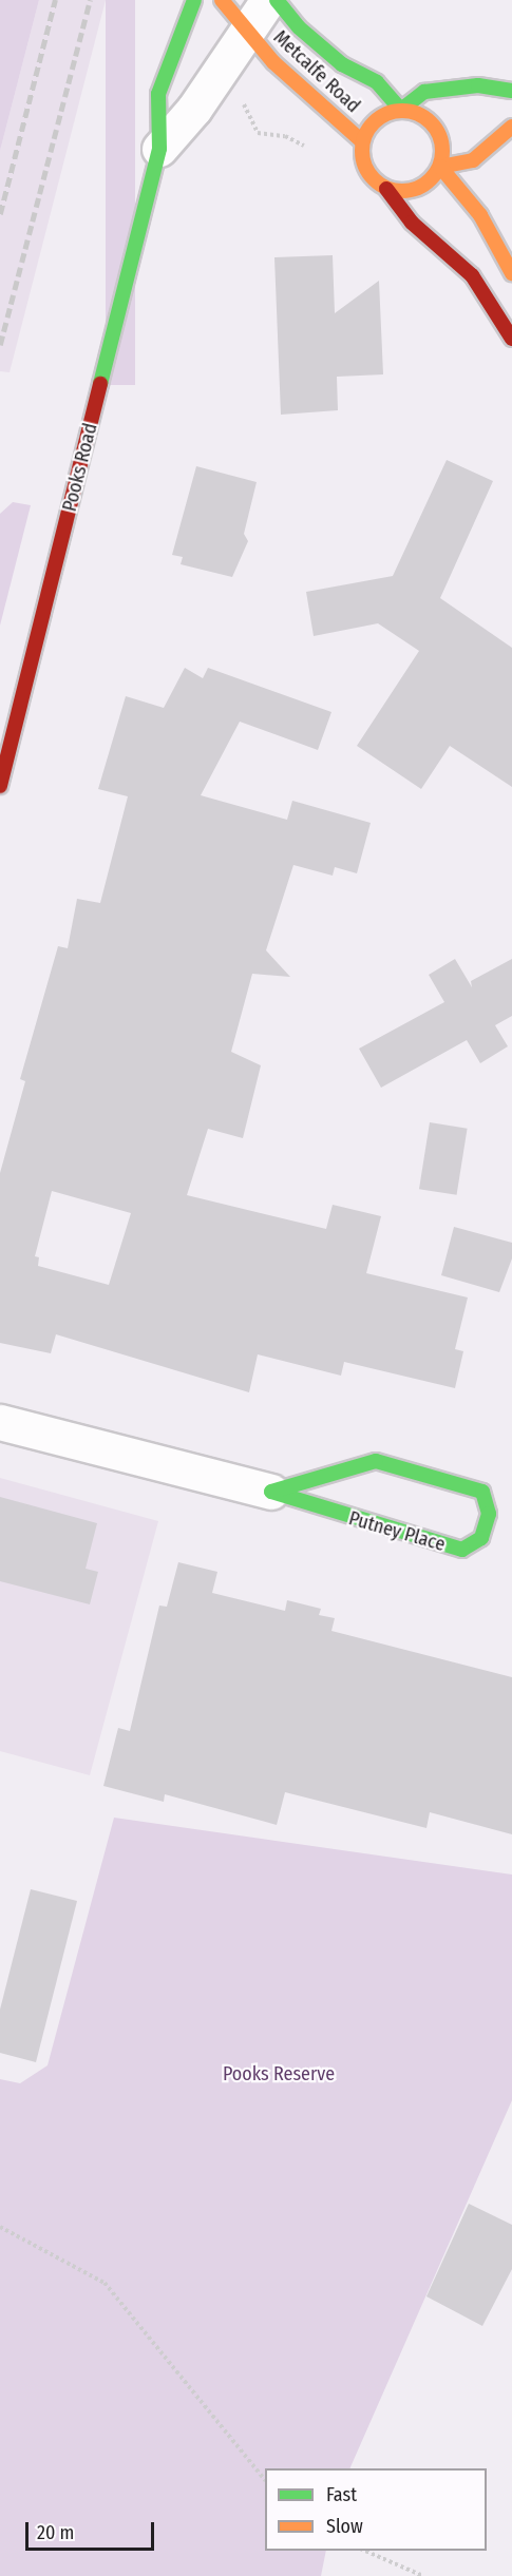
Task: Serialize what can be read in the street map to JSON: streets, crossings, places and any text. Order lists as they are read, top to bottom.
{
  "streets": {
    "street": ["Metcalfe Road", "Pooks Road", "Putney Place"]
  },
  "crossings": [
    ["Metcalfe Road", "Pooks Road"]
  ],
  "parks": ["Pooks Reserve"],
  "legend": ["Fast", "Slow"],
  "scale_bar": "20 m"
}
